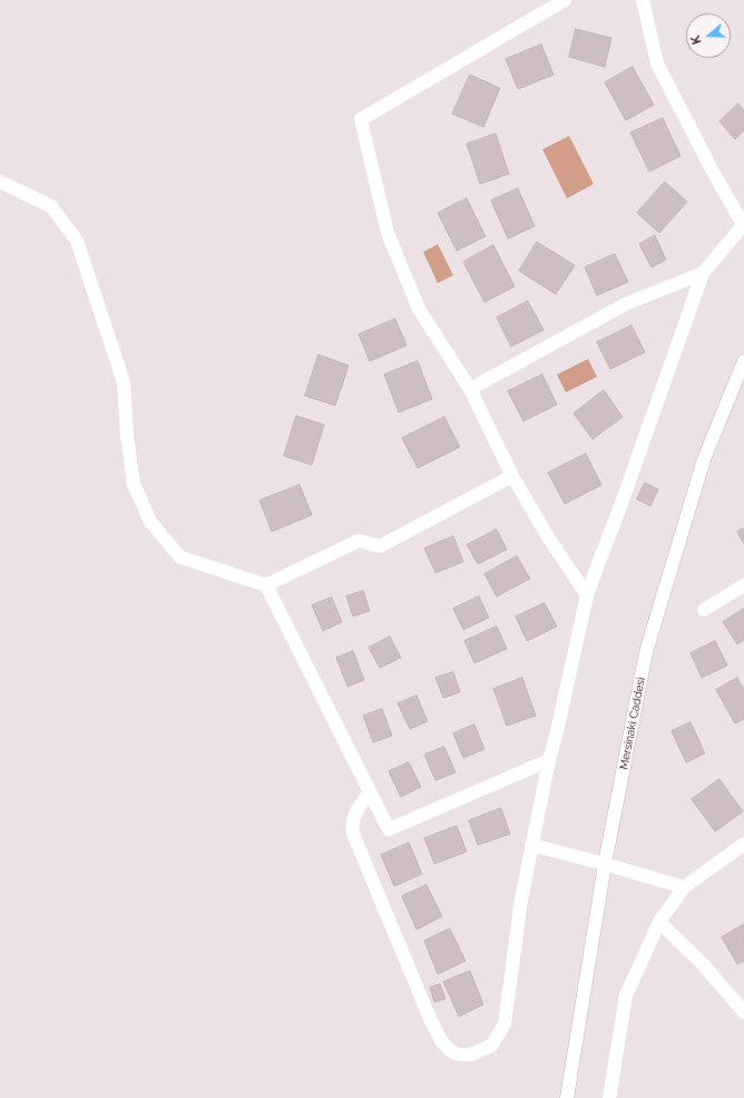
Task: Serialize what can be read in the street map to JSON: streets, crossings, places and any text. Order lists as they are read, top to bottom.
{
  "streets": {
    "street": ["Mersinaki Caddesi"]
  },
  "north": "left"
}
